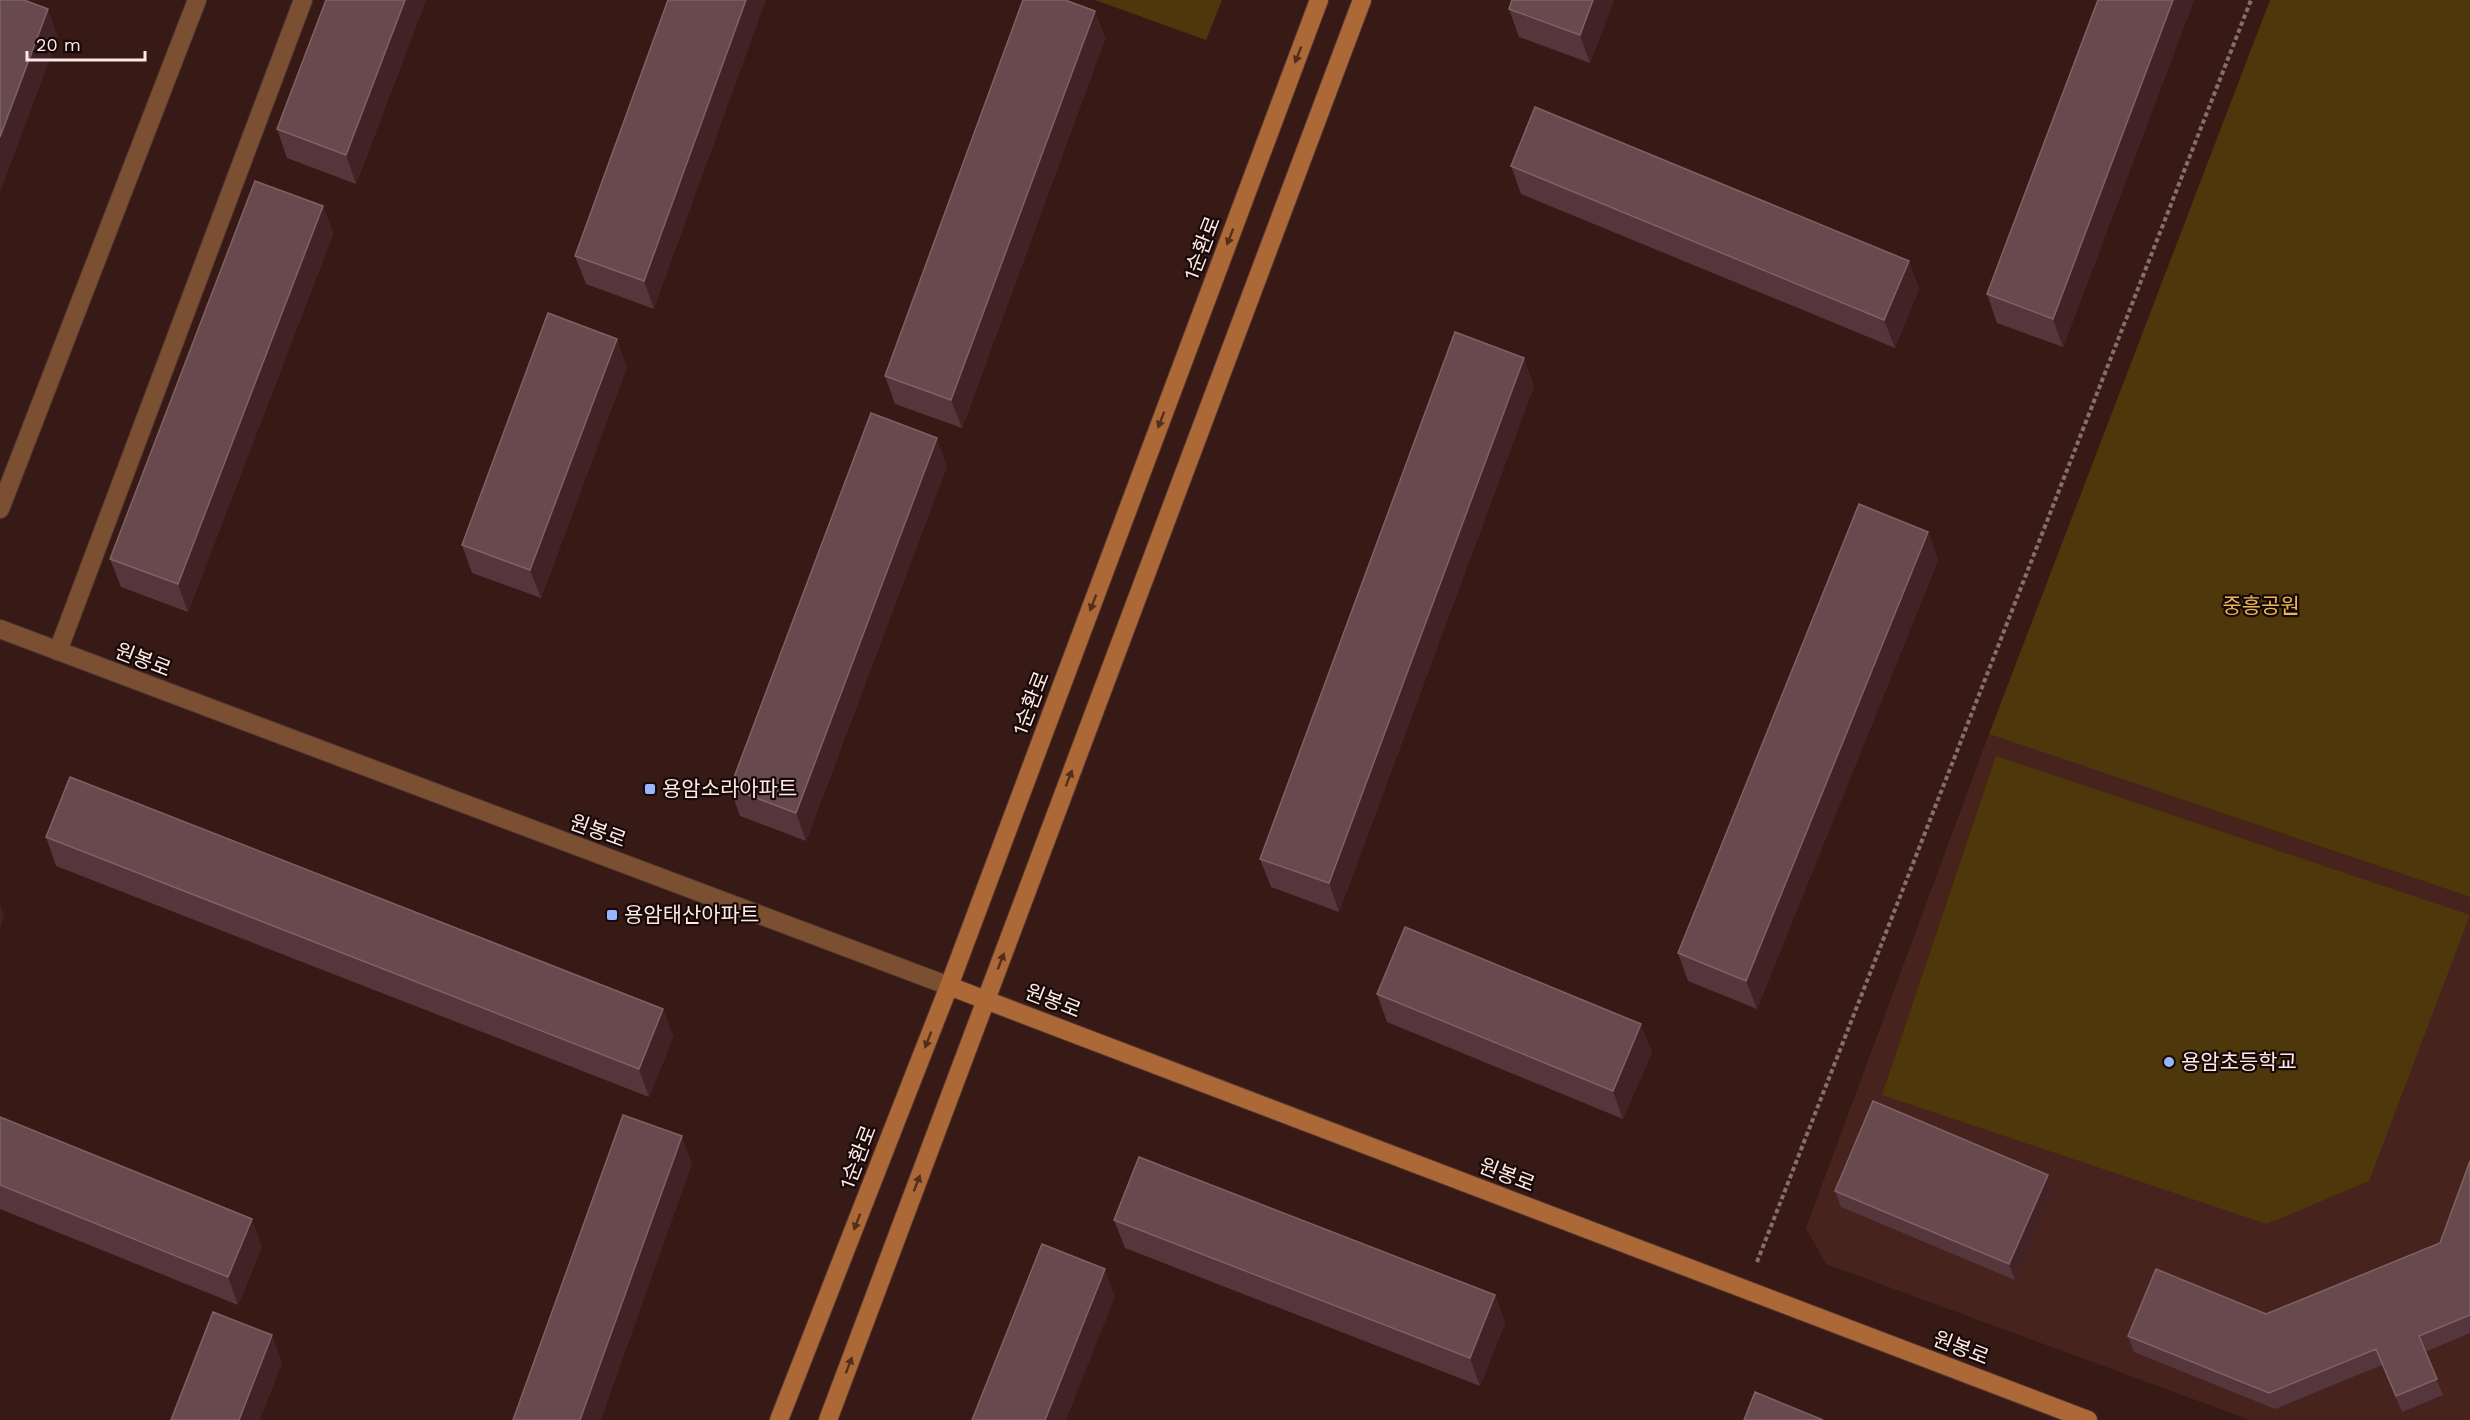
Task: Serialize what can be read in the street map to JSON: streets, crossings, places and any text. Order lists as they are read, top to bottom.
{
  "streets": {
    "street": ["1순환로", "원봉로"]
  },
  "crossings": [
    ["1순환로", "원봉로"]
  ],
  "parks": ["중흥공원"],
  "places": {
    "transit": ["용암소라아파트", "용암태산아파트"],
    "other": ["용암초등학교"]
  },
  "scale_bar": "20 m"
}
